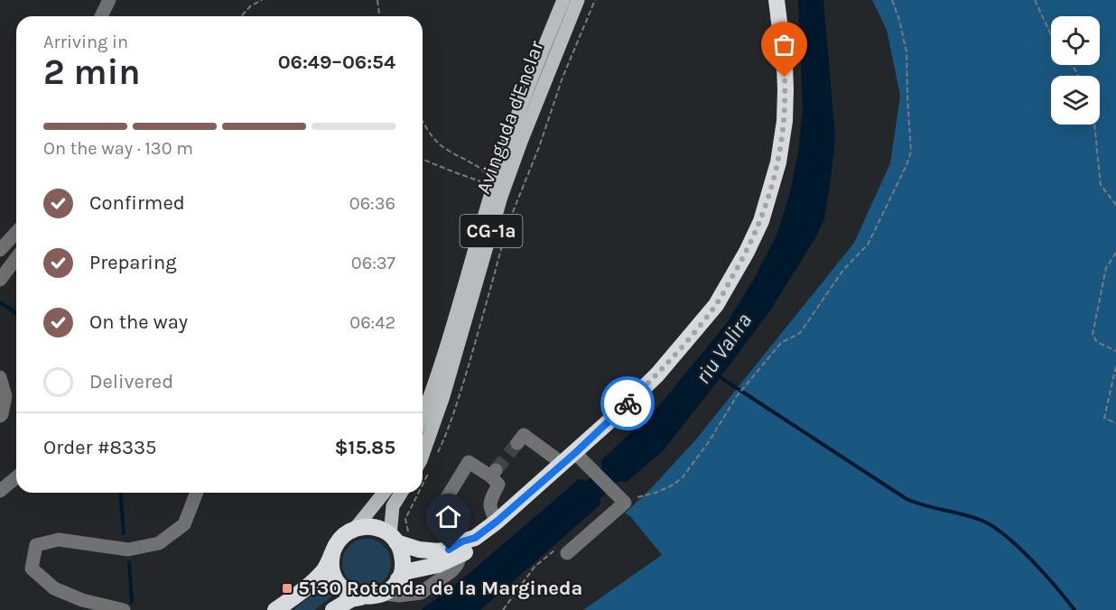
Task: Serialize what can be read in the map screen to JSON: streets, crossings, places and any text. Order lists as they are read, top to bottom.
{
  "streets": {
    "main road": ["Avinguda d'Enclar", "CG-1a"]
  },
  "water": ["riu Valira"],
  "places": {
    "transit": ["5130 Rotonda de la Margineda"]
  },
  "page": {
    "heading": ["2 min", "Arriving in", "06:49–06:54"],
    "panel": ["Order #8335", "$15.85"],
    "bar": "On the way · 130 m",
    "list": [
      ["Confirmed", "06:36"],
      ["Preparing", "06:37"],
      ["On the way", "06:42"],
      "Delivered"
    ]
  }
}
